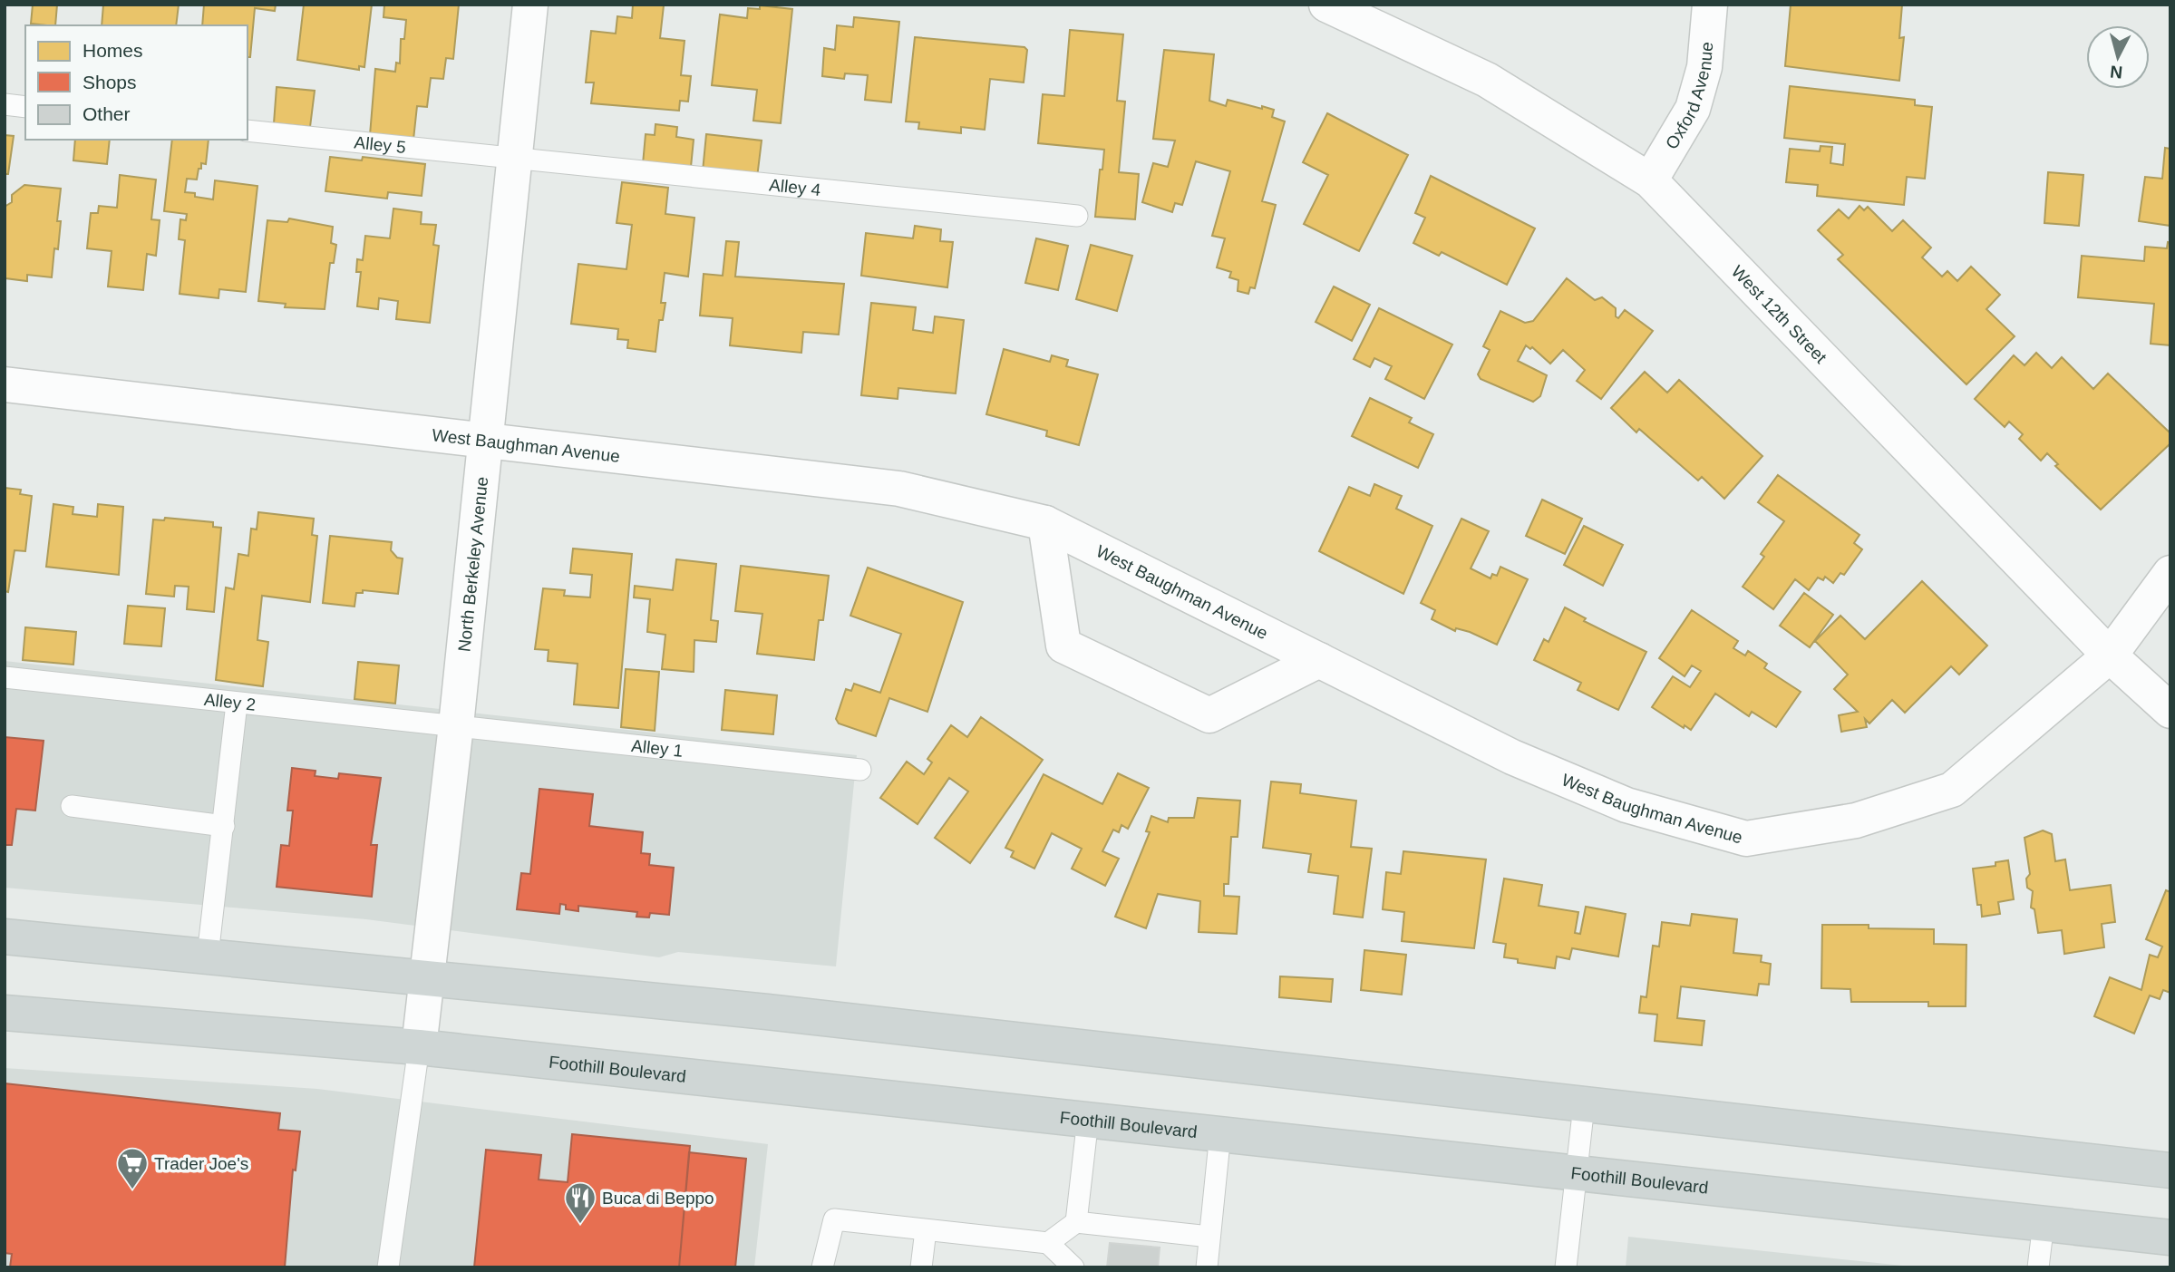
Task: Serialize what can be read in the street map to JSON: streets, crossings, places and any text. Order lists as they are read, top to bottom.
{
  "streets": {
    "main road": ["Foothill Boulevard"],
    "street": [
      "Oxford Avenue",
      "West 12th Street",
      "West Baughman Avenue",
      "North Berkeley Avenue"
    ],
    "lane": [
      "Alley 5",
      "Alley 4",
      "Alley 2",
      "Alley 1"
    ]
  },
  "crossings": [
    ["Oxford Avenue", "West 12th Street"],
    ["Alley 5", "Alley 4"],
    ["Alley 5", "North Berkeley Avenue"],
    ["Alley 4", "North Berkeley Avenue"],
    ["West 12th Street", "West Baughman Avenue"],
    ["West Baughman Avenue", "North Berkeley Avenue"],
    ["North Berkeley Avenue", "Alley 2"],
    ["North Berkeley Avenue", "Alley 1"],
    ["North Berkeley Avenue", "Foothill Boulevard"],
    ["Alley 2", "Alley 1"]
  ],
  "places": {
    "supermarket": ["Trader Joe's"],
    "restaurant": ["Buca di Beppo"]
  },
  "legend": ["Homes", "Shops", "Other"],
  "north": "bottom"
}
